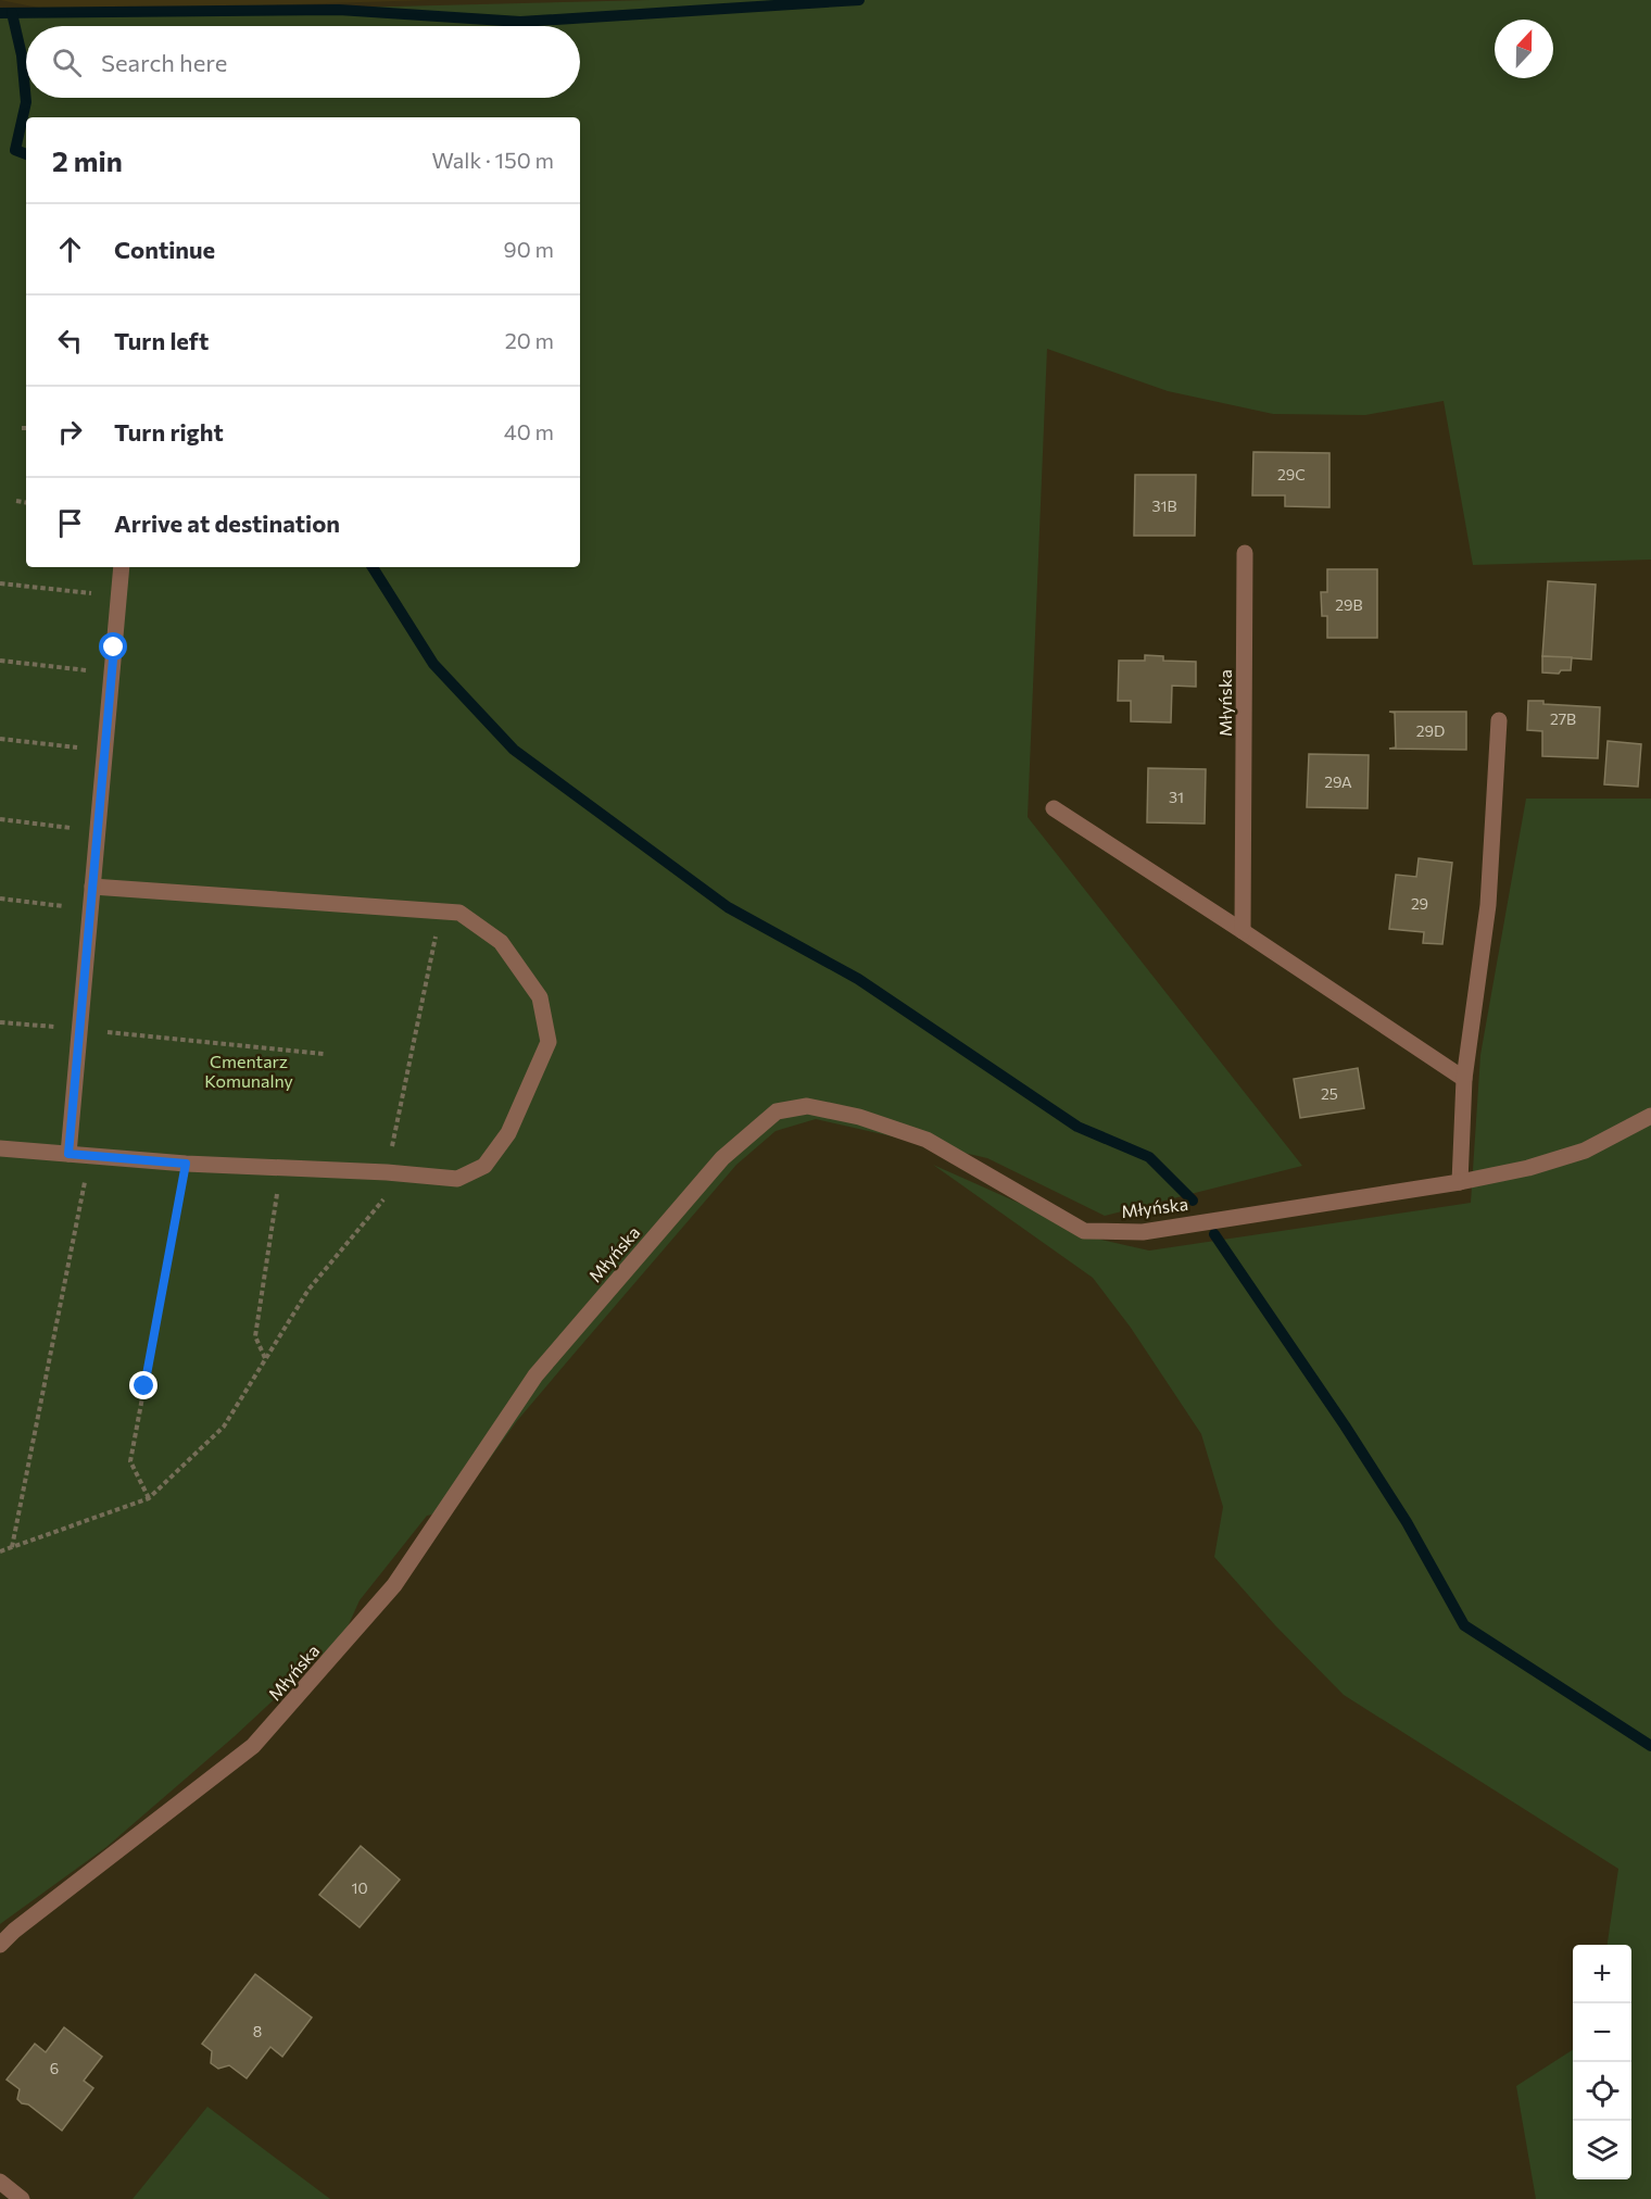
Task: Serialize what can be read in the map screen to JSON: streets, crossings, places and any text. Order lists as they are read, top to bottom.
{
  "streets": {
    "street": ["Młyńska"]
  },
  "parks": ["Cmentarz Komunalny"],
  "house_numbers": [
    "29C",
    "31B",
    "29B",
    "27B",
    "29D",
    "29A",
    "31",
    "29",
    "25",
    "10",
    "8",
    "6"
  ],
  "north": "top",
  "page": {
    "search": "Search here",
    "heading": ["2 min", "Walk · 150 m"],
    "list": [
      ["Continue", "90 m"],
      ["Turn left", "20 m"],
      ["Turn right", "40 m"],
      "Arrive at destination"
    ],
    "map_buttons": ["+", "−"]
  }
}
